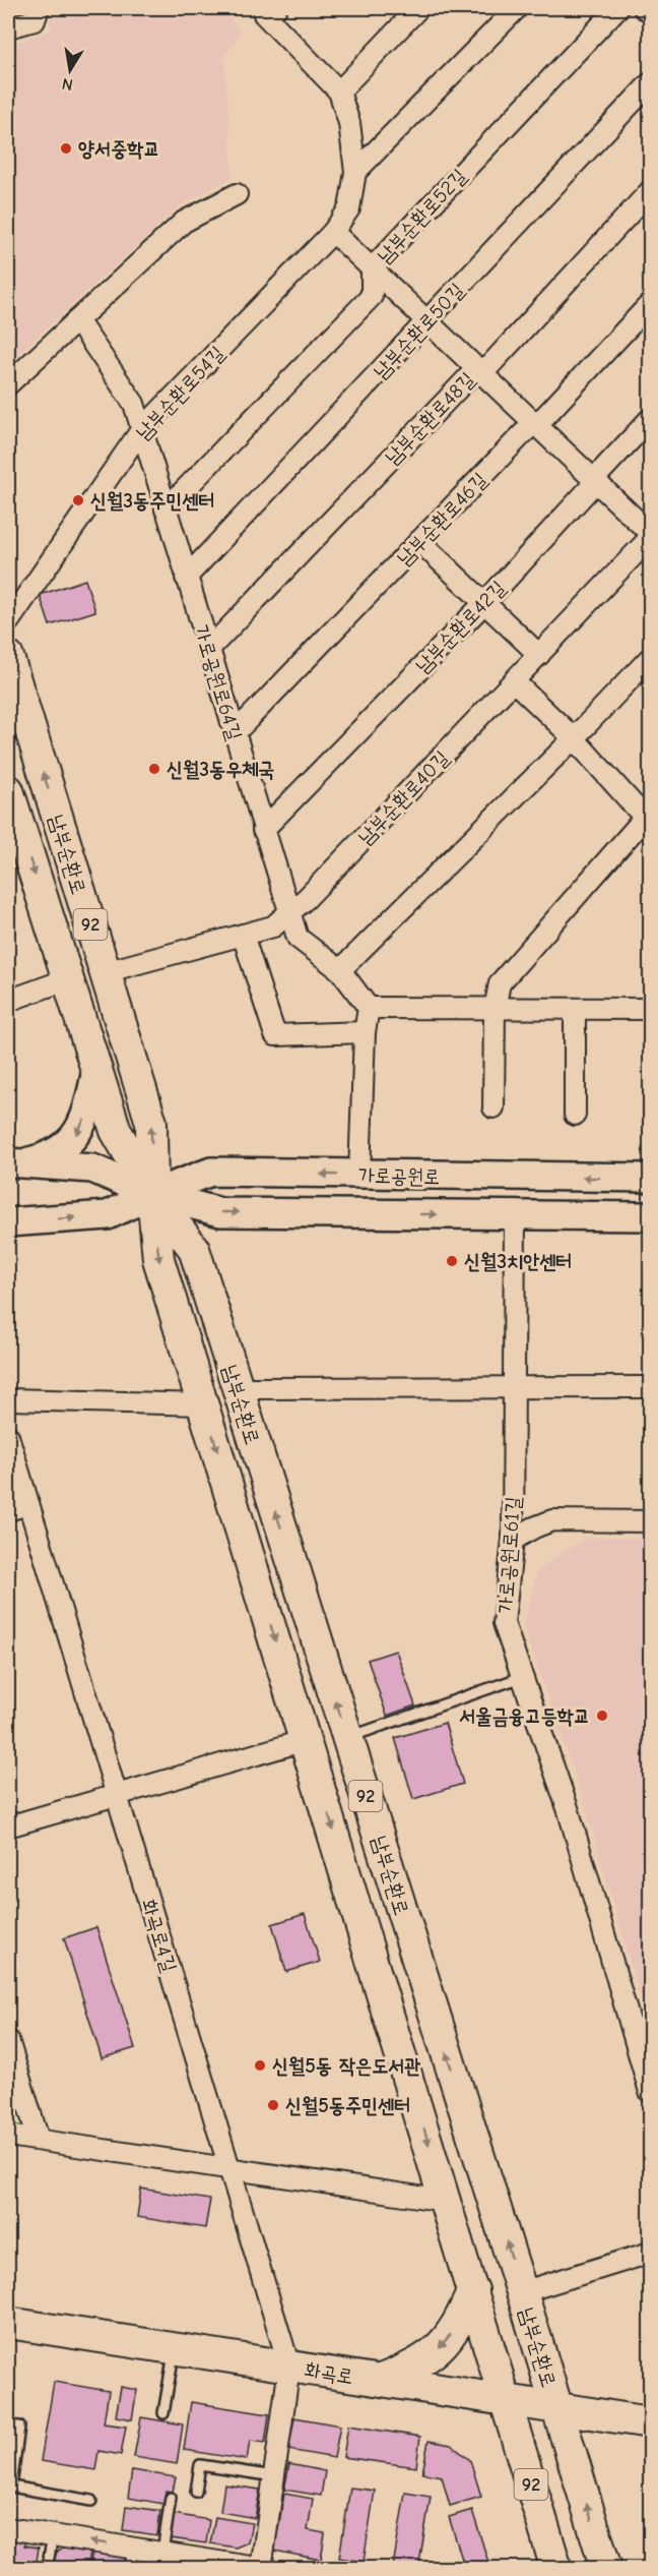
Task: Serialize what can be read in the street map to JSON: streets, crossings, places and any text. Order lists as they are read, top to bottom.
{
  "streets": {
    "main road": [
      "남부순환로",
      "92",
      "가로공원로",
      "화곡로"
    ],
    "street": [
      "남부순환로52길",
      "남부순환로50길",
      "남부순환로54길",
      "남부순환로48길",
      "남부순환로46길",
      "남부순환로42길",
      "가로공원로64길",
      "남부순환로40길",
      "가로공원로61길",
      "화곡로4길"
    ]
  },
  "crossings": [
    ["남부순환로52길", "가로공원로64길"],
    ["남부순환로50길", "가로공원로64길"],
    ["남부순환로54길", "가로공원로64길"],
    ["남부순환로48길", "가로공원로64길"],
    ["남부순환로46길", "가로공원로64길"],
    ["남부순환로42길", "가로공원로64길"],
    ["가로공원로64길", "남부순환로40길"],
    ["남부순환로40길", "남부순환로"],
    ["남부순환로", "가로공원로"],
    ["남부순환로", "화곡로"],
    ["가로공원로", "가로공원로61길"],
    ["화곡로4길", "화곡로"]
  ],
  "places": [
    "양서중학교",
    "신월3동주민센터",
    "신월3동우체국",
    "신월3치안센터",
    "서울금융고등학교",
    "신월5동 작은도서관",
    "신월5동주민센터"
  ],
  "north": "bottom"
}
